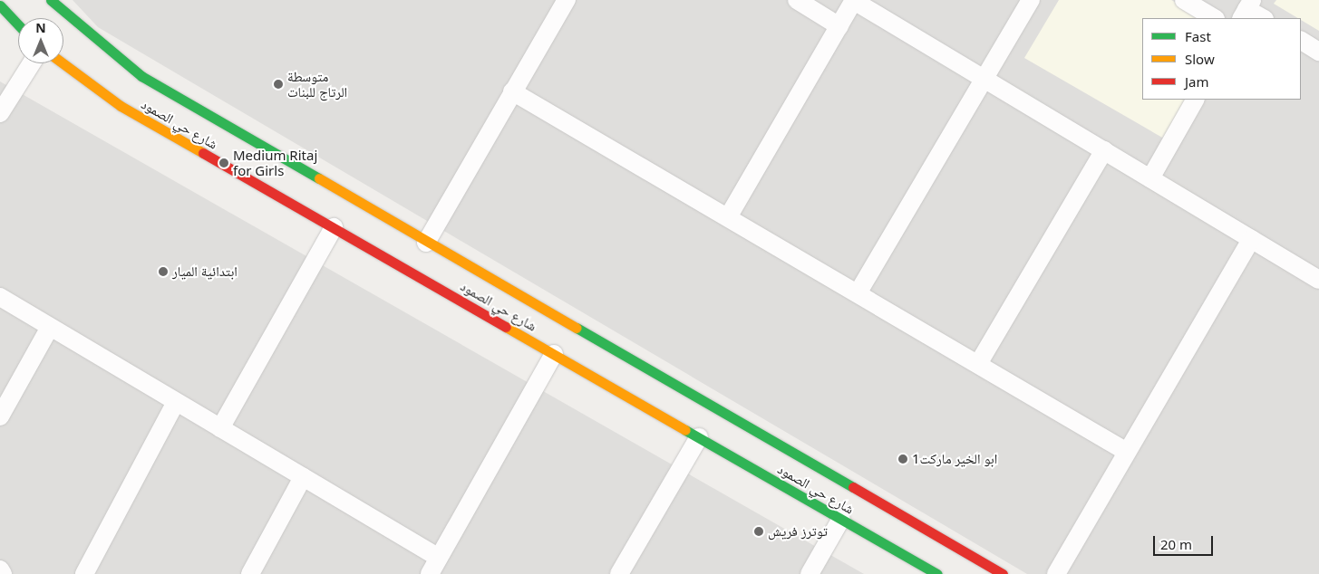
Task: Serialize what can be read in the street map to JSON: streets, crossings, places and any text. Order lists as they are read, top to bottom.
{
  "streets": {
    "street": ["شارع حي الصمود"]
  },
  "places": [
    "متوسطة الرتاج للبنات",
    "Medium Ritaj for Girls",
    "ابتدائية الميار",
    "ابو الخير ماركت1",
    "توترز فريش"
  ],
  "legend": ["Fast", "Slow", "Jam"],
  "scale_bar": "20 m",
  "north": "top"
}
